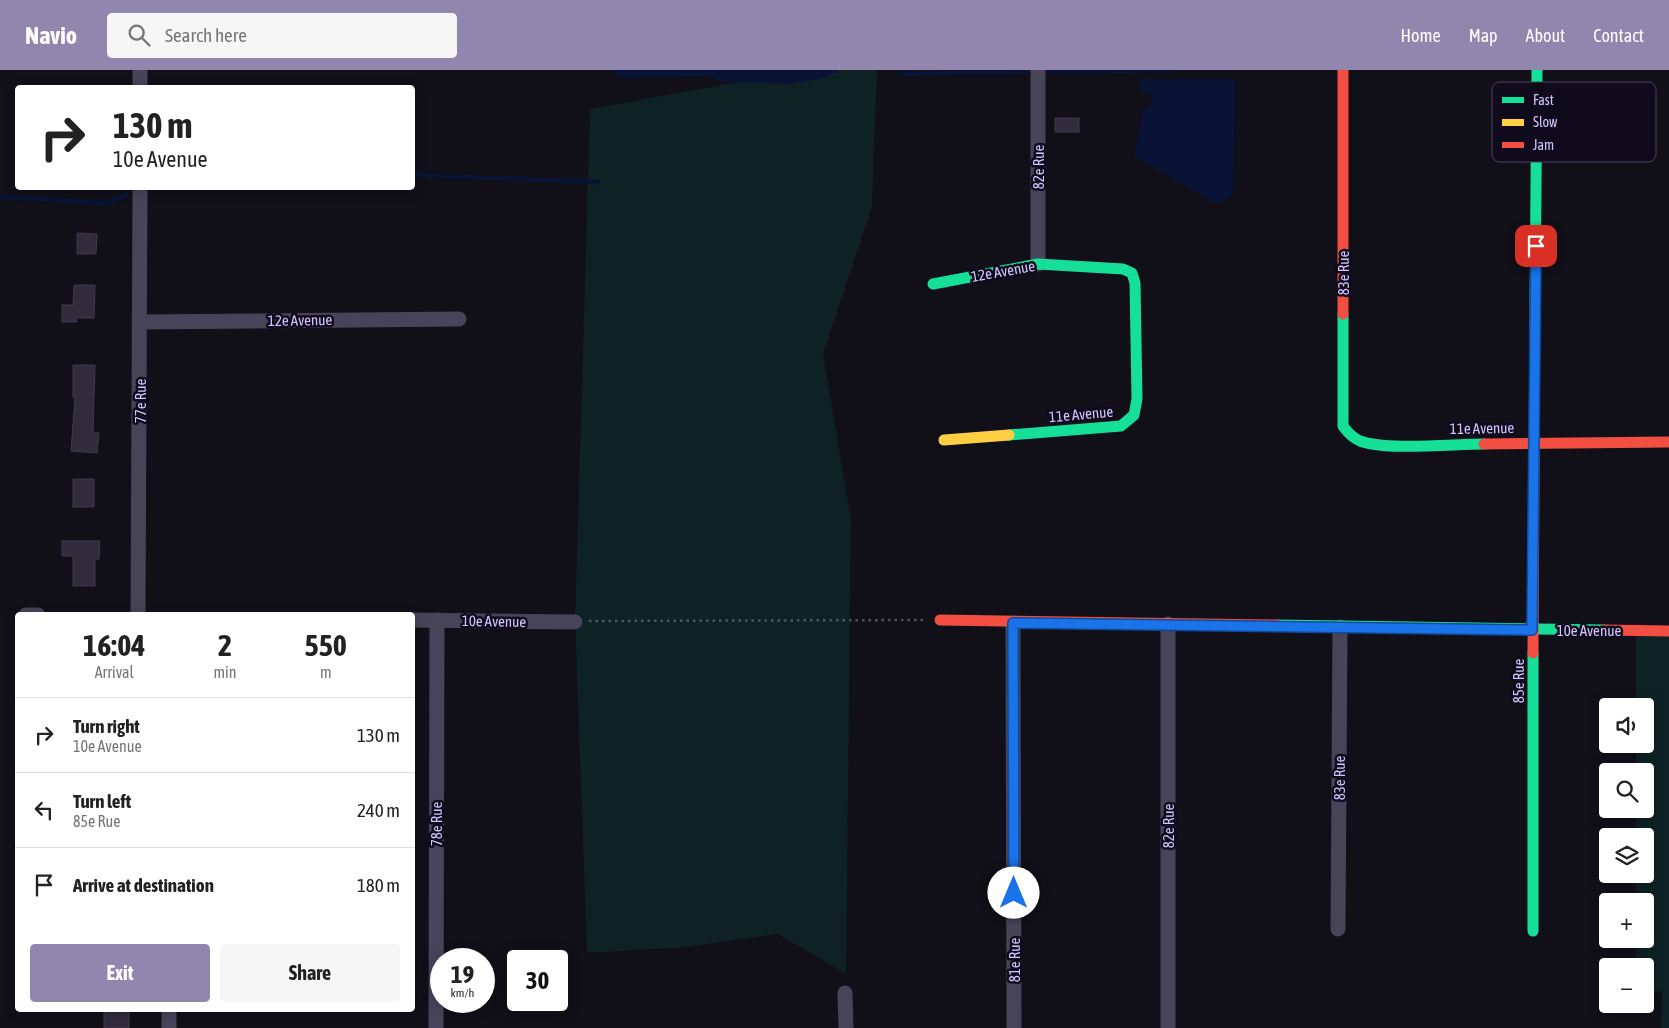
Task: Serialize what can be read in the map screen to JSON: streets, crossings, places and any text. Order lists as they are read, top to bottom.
{
  "streets": {
    "street": [
      "82e Rue",
      "12e Avenue",
      "83e Rue",
      "77e Rue",
      "11e Avenue",
      "10e Avenue",
      "85e Rue",
      "78e Rue",
      "81e Rue"
    ]
  },
  "crossings": [
    ["82e Rue", "12e Avenue"],
    ["82e Rue", "10e Avenue"],
    ["12e Avenue", "77e Rue"],
    ["12e Avenue", "11e Avenue"],
    ["83e Rue", "11e Avenue"],
    ["83e Rue", "10e Avenue"],
    ["11e Avenue", "85e Rue"],
    ["10e Avenue", "85e Rue"],
    ["10e Avenue", "78e Rue"],
    ["10e Avenue", "81e Rue"]
  ],
  "legend": ["Fast", "Slow", "Jam"],
  "page": {
    "header": "Navio",
    "search": "Search here",
    "nav": [
      "Home",
      "Map",
      "About",
      "Contact"
    ],
    "turn": ["130 m", "10e Avenue"],
    "eta": [
      "16:04",
      "Arrival",
      "2",
      "min",
      "550",
      "m"
    ],
    "list": [
      {
        "name": "Turn right",
        "note": "10e Avenue",
        "value": "130 m"
      },
      {
        "name": "Turn left",
        "note": "85e Rue",
        "value": "240 m"
      },
      {
        "name": "Arrive at destination",
        "value": "180 m"
      }
    ],
    "map_buttons": ["+", "−"],
    "buttons": ["Exit", "Share"],
    "speed": "19 km/h",
    "limit": "30"
  }
}
